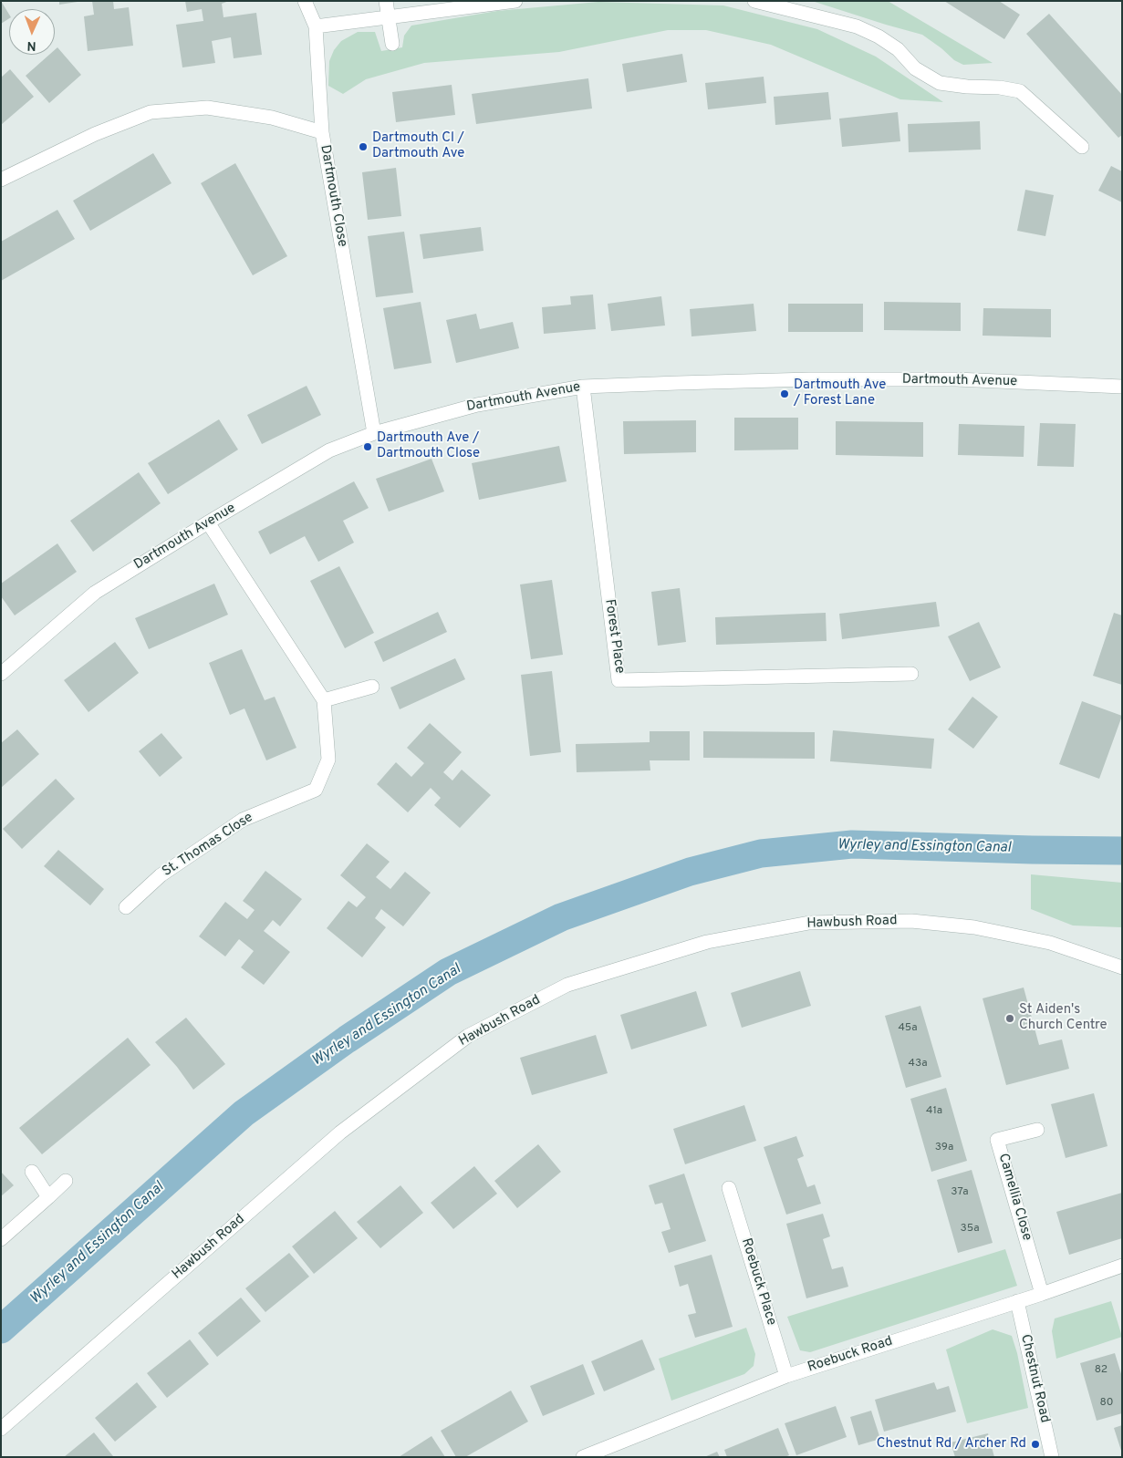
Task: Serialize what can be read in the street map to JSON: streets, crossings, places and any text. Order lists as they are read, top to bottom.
{
  "streets": {
    "street": [
      "Dartmouth Close",
      "Dartmouth Avenue",
      "Forest Place",
      "St. Thomas Close",
      "Hawbush Road",
      "Camellia Close",
      "Roebuck Place",
      "Roebuck Road",
      "Chestnut Road"
    ]
  },
  "crossings": [
    ["Dartmouth Close", "Dartmouth Avenue"],
    ["Dartmouth Avenue", "Forest Place"],
    ["Dartmouth Avenue", "St. Thomas Close"],
    ["Camellia Close", "Roebuck Road"],
    ["Roebuck Place", "Roebuck Road"],
    ["Roebuck Road", "Chestnut Road"]
  ],
  "water": ["Wyrley and Essington Canal"],
  "places": [
    "Dartmouth Cl / Dartmouth Ave",
    "Dartmouth Ave / Forest Lane",
    "Dartmouth Ave / Dartmouth Close",
    "St Aiden's Church Centre",
    "Chestnut Rd / Archer Rd"
  ],
  "house_numbers": [
    "45a",
    "43a",
    "41a",
    "39a",
    "37a",
    "35a",
    "82",
    "80"
  ],
  "north": "bottom"
}
